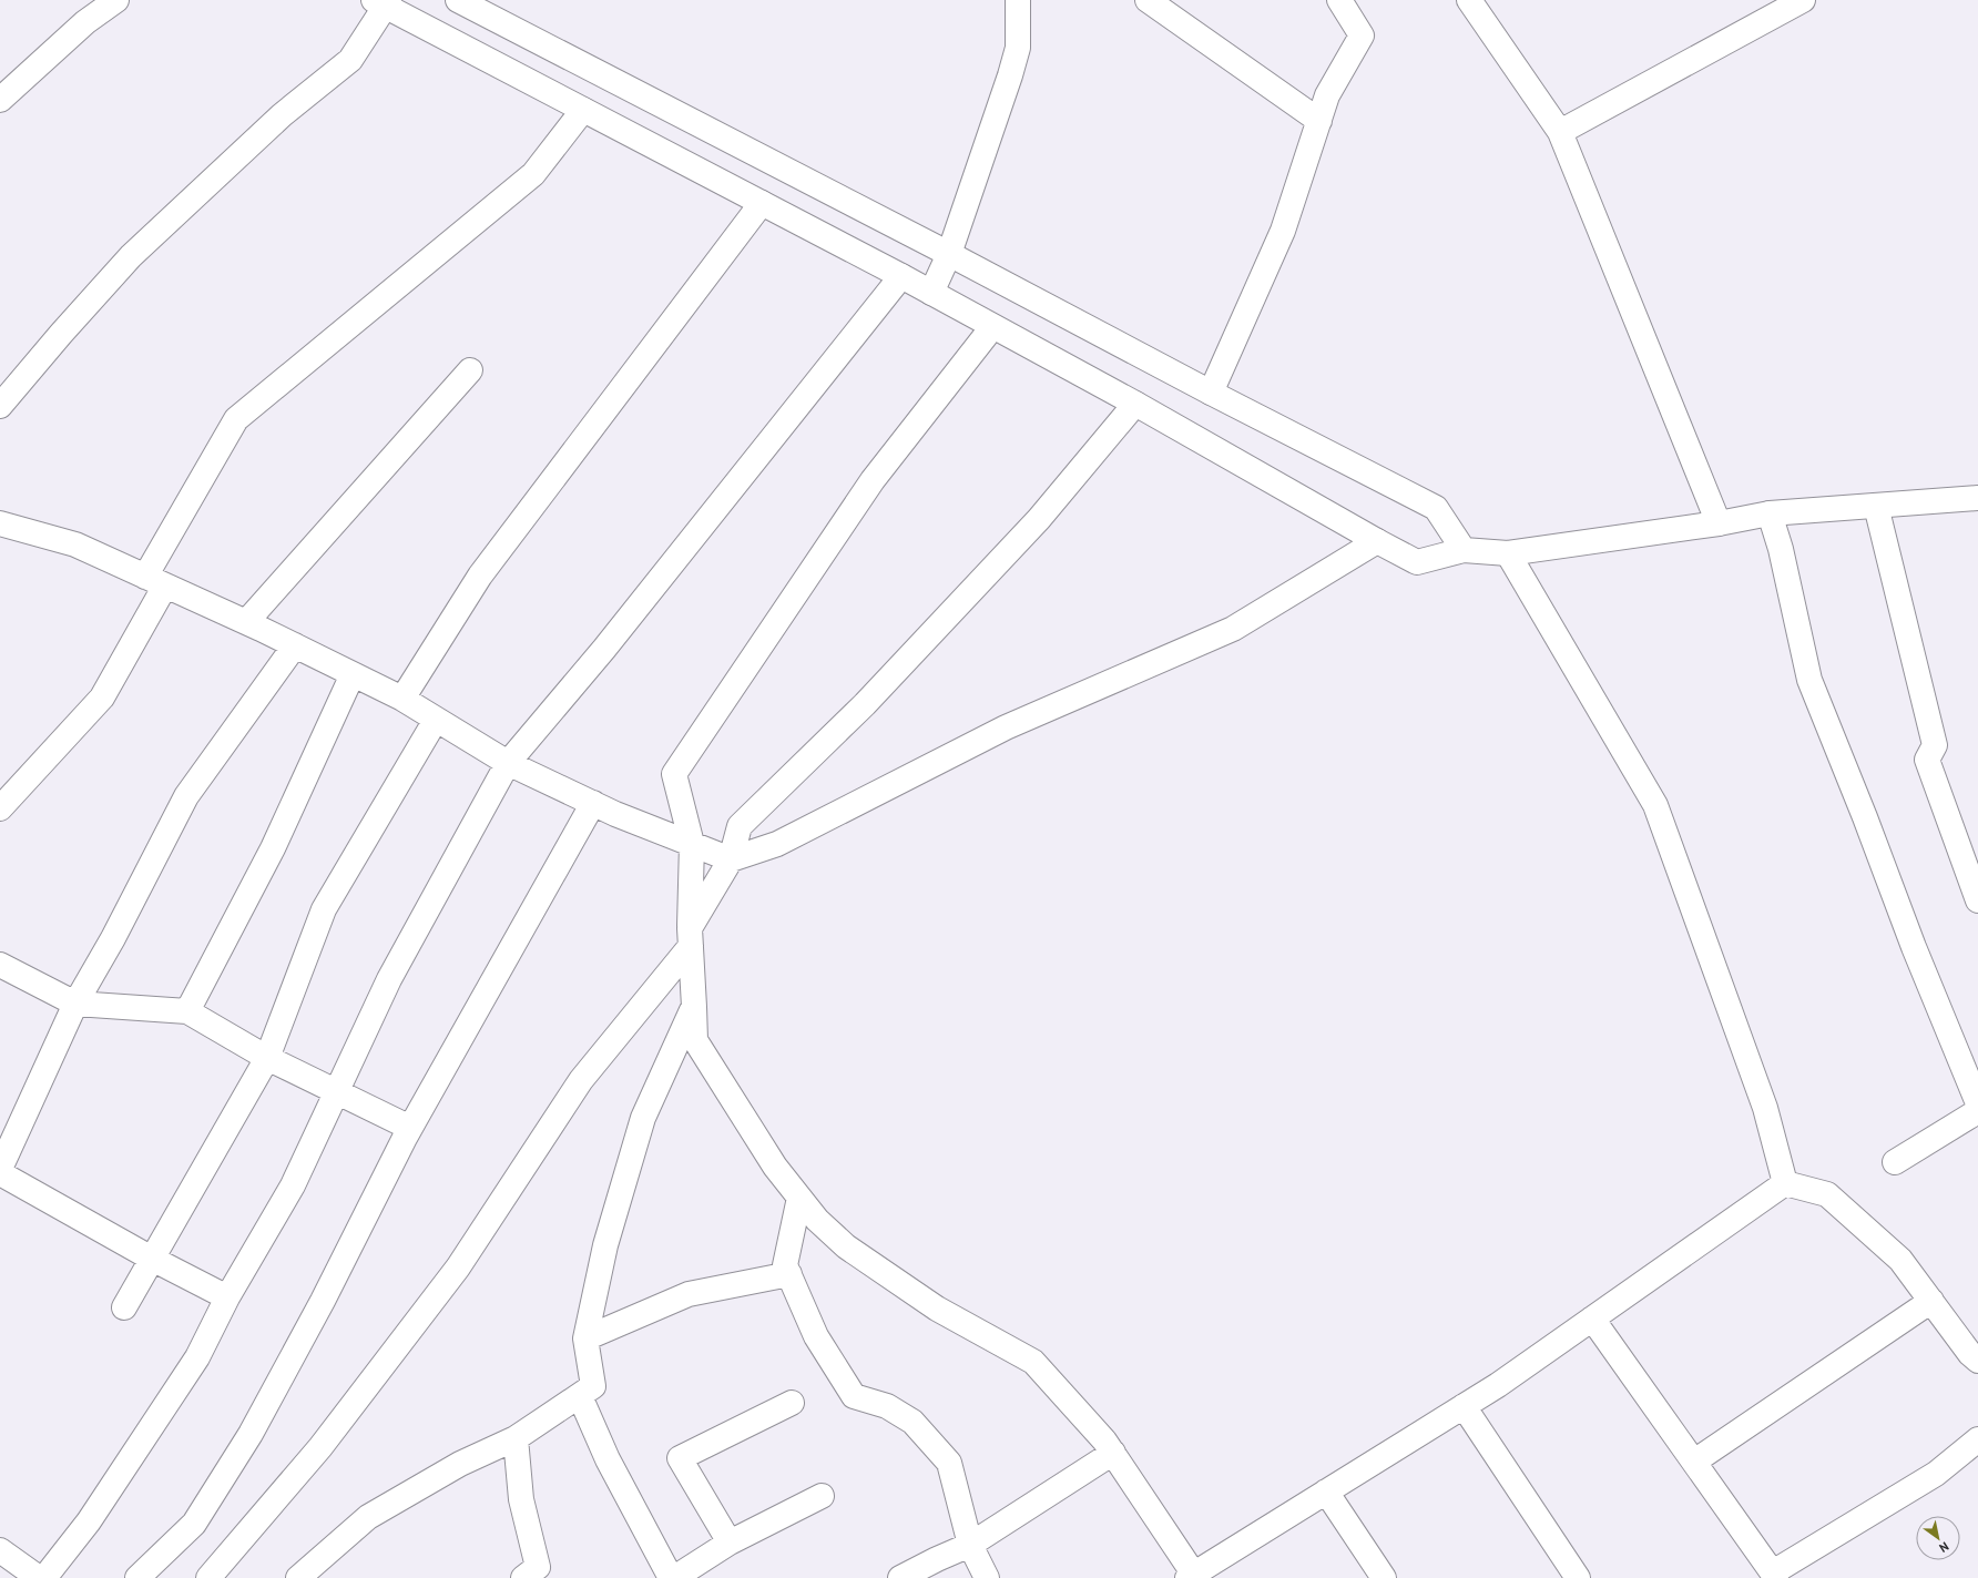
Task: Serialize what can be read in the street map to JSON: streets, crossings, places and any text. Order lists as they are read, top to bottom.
{
  "north": "bottom right"
}
